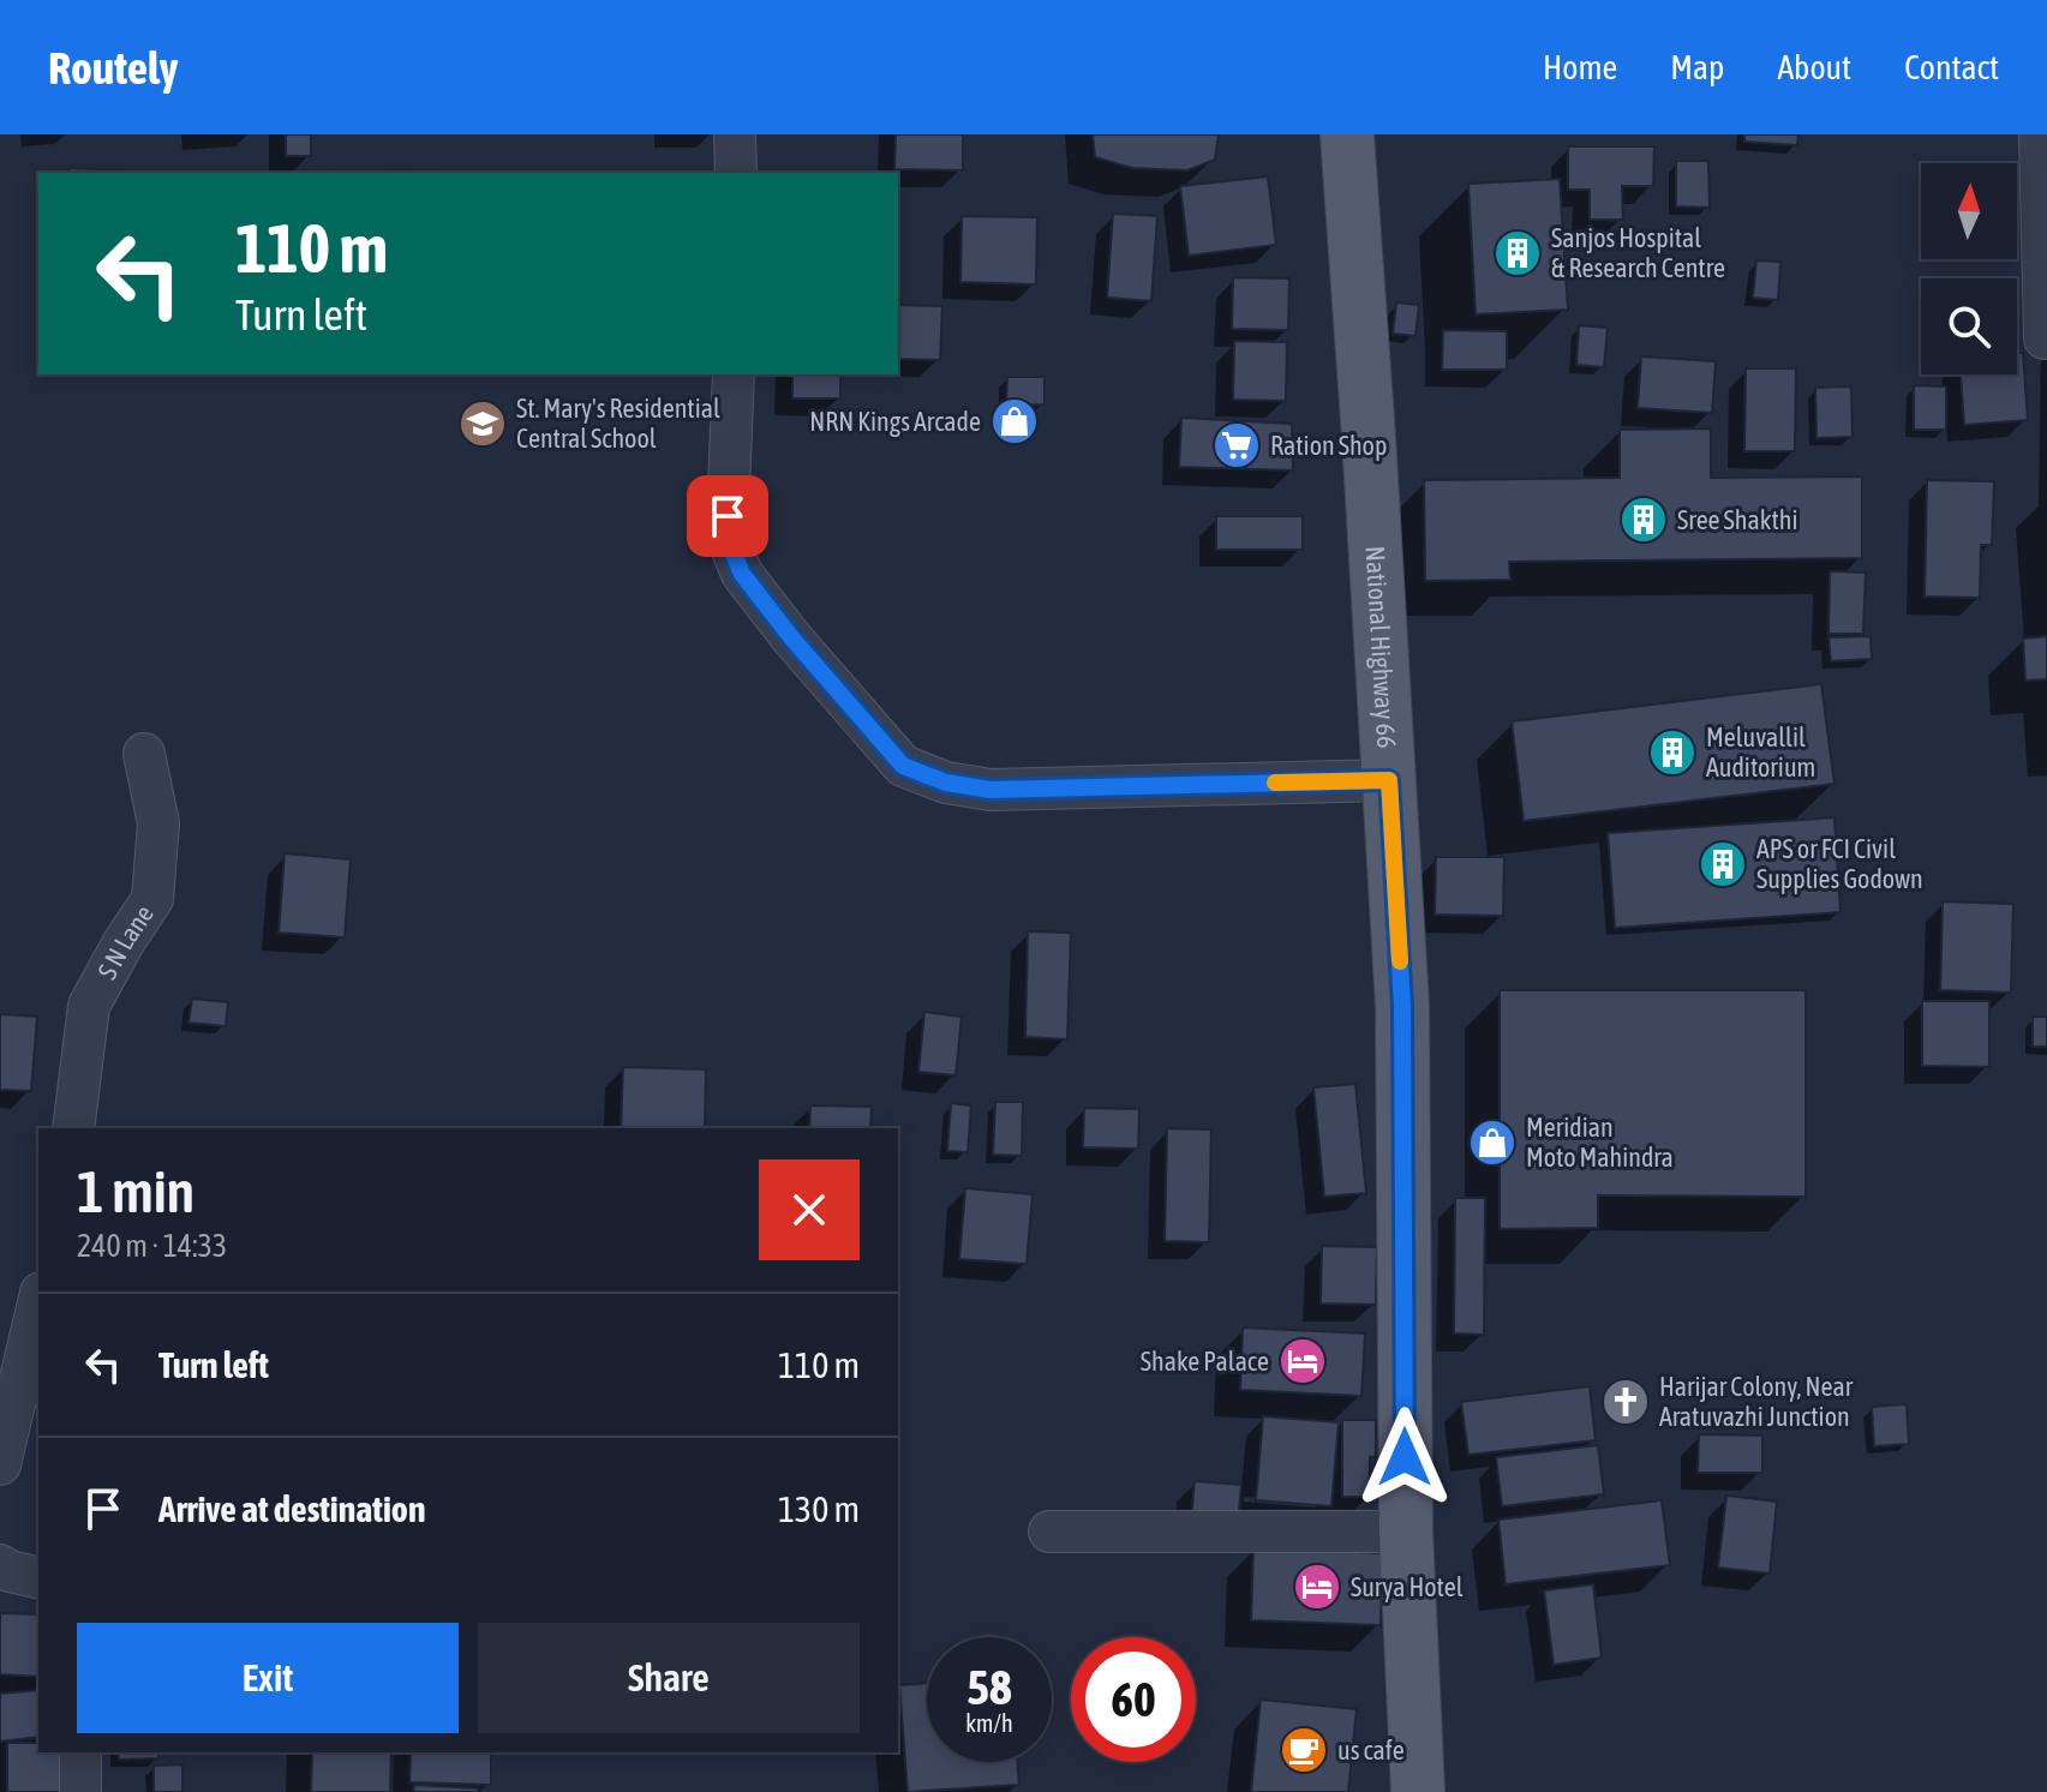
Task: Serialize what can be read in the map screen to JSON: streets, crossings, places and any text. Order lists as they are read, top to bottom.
{
  "streets": {
    "main road": ["National Highway 66"],
    "street": ["S N Lane"]
  },
  "places": {
    "building": [
      "Sanjos Hospital & Research Centre",
      "Sree Shakthi",
      "Meluvallil Auditorium",
      "APS or FCI Civil Supplies Godown"
    ],
    "shop": ["NRN Kings Arcade", "Meridian Moto Mahindra"],
    "school or university": ["St. Mary's Residential Central School"],
    "supermarket": ["Ration Shop"],
    "hotel": ["Shake Palace", "Surya Hotel"],
    "church": ["Harijar Colony, Near Aratuvazhi Junction"],
    "cafe": ["us cafe"]
  },
  "north": "top",
  "page": {
    "header": "Routely",
    "nav": [
      "Home",
      "Map",
      "About",
      "Contact"
    ],
    "turn": ["110 m", "Turn left"],
    "heading": ["1 min", "240 m · 14:33"],
    "list": [
      {
        "name": "Turn left",
        "value": "110 m"
      },
      {
        "name": "Arrive at destination",
        "value": "130 m"
      }
    ],
    "buttons": ["Exit", "Share"],
    "speed": "58 km/h",
    "limit": "60"
  }
}
